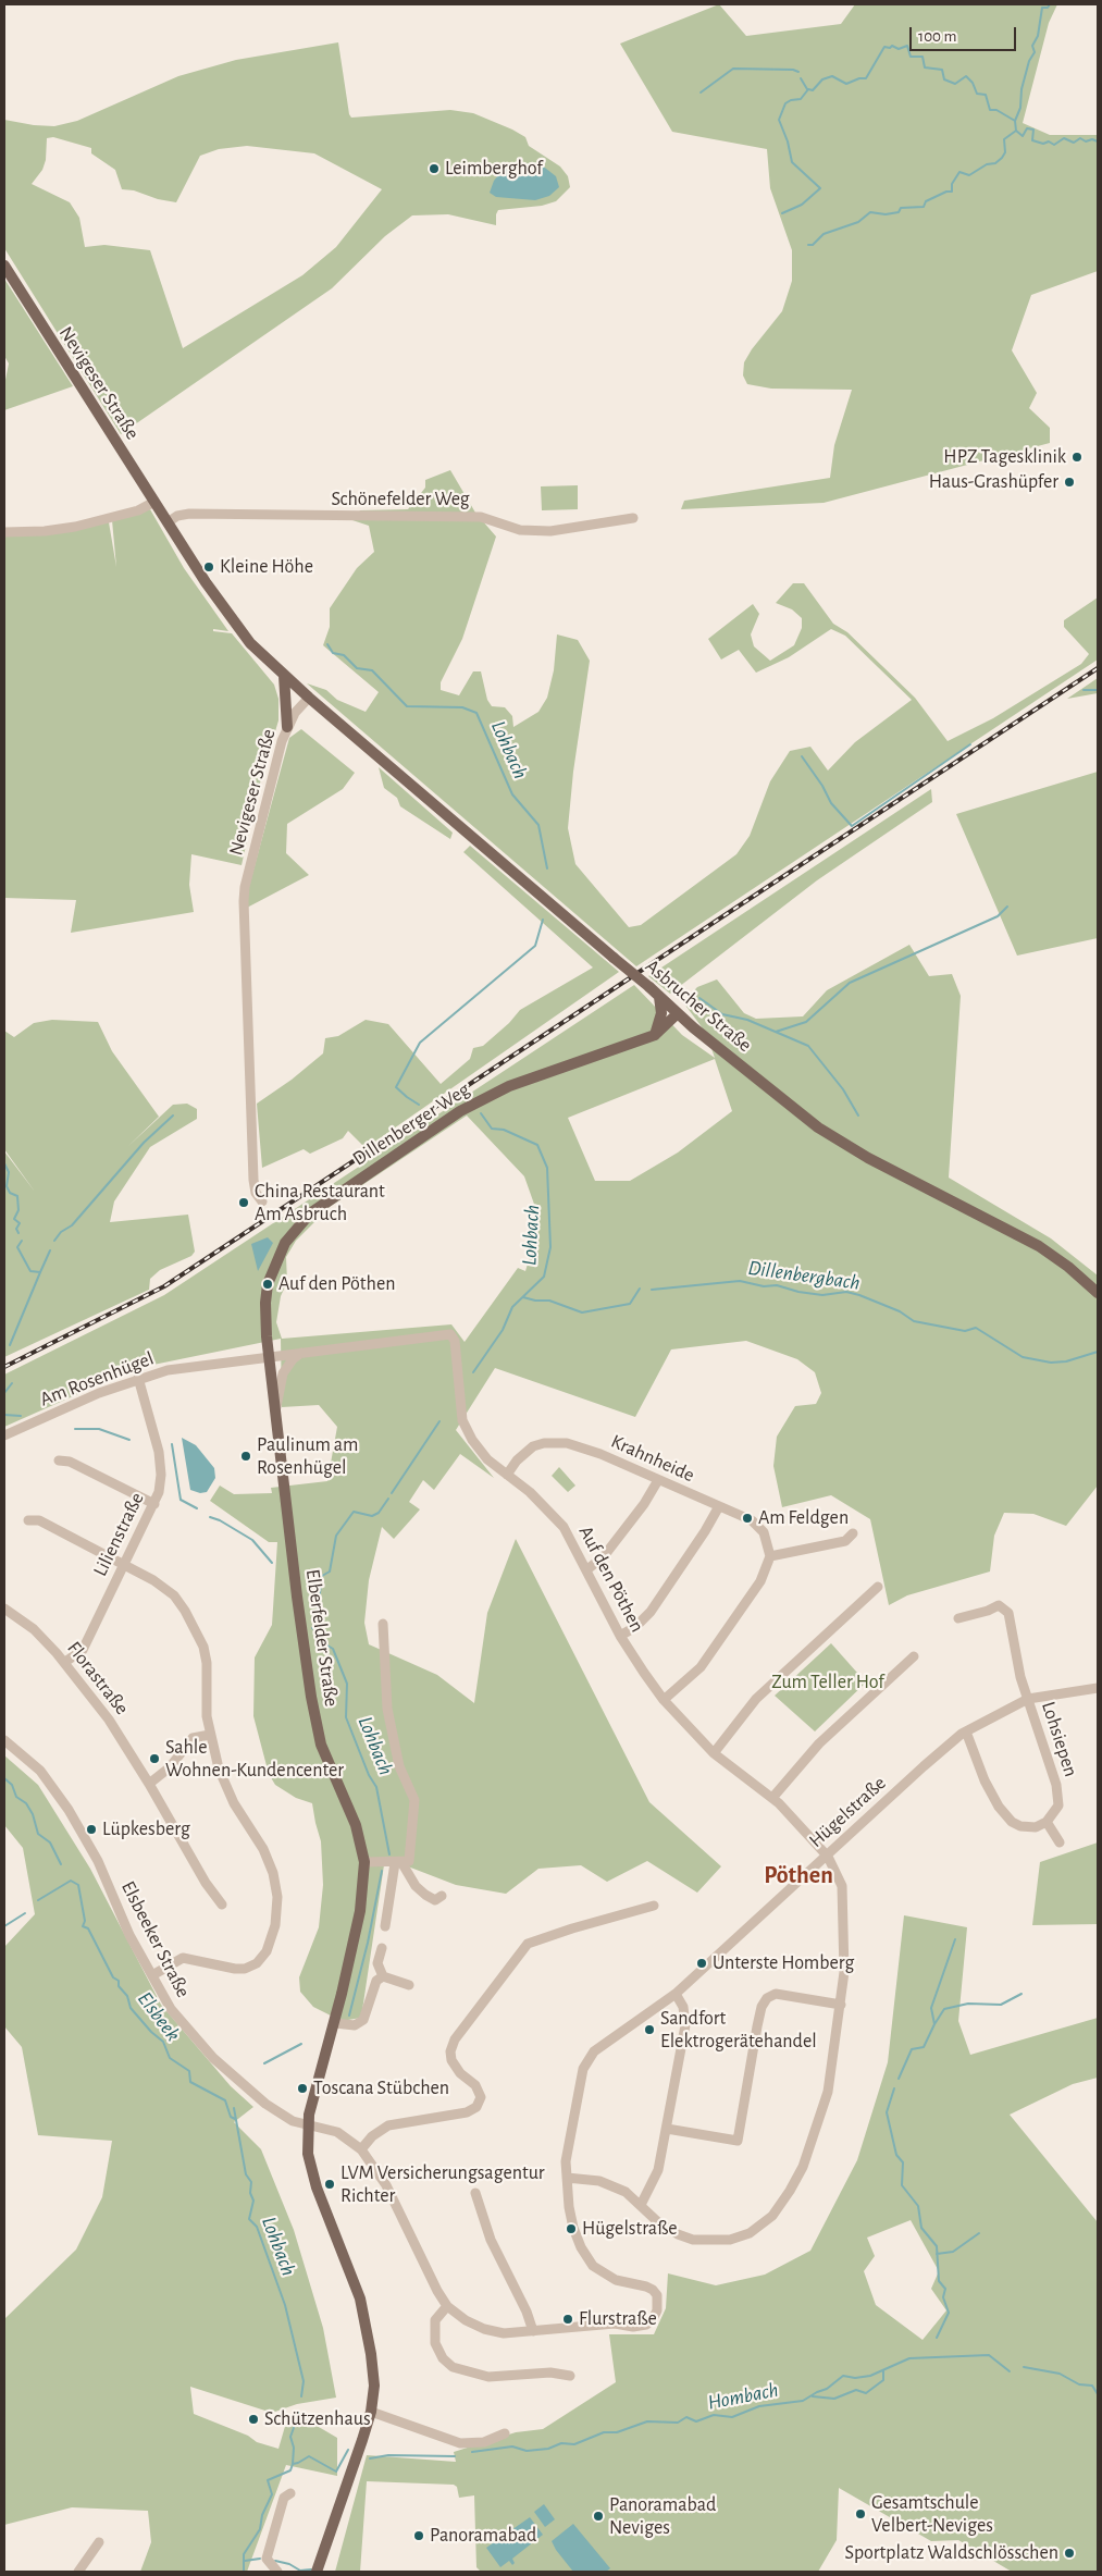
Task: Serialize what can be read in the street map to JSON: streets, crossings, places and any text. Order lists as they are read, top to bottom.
{
  "streets": {
    "main road": [
      "Nevigeser Straße",
      "Asbrucher Straße",
      "Dillenberger Weg",
      "Elberfelder Straße"
    ],
    "street": [
      "Schönefelder Weg",
      "Am Rosenhügel",
      "Krahnheide",
      "Lilienstraße",
      "Auf den Pöthen",
      "Florastraße",
      "Lohsiepen",
      "Hügelstraße",
      "Elsbeeker Straße"
    ]
  },
  "crossings": [
    ["Nevigeser Straße", "Schönefelder Weg"],
    ["Nevigeser Straße", "Asbrucher Straße"],
    ["Asbrucher Straße", "Dillenberger Weg"],
    ["Dillenberger Weg", "Am Rosenhügel"],
    ["Dillenberger Weg", "Auf den Pöthen"],
    ["Dillenberger Weg", "Elberfelder Straße"],
    ["Am Rosenhügel", "Lilienstraße"],
    ["Am Rosenhügel", "Auf den Pöthen"],
    ["Am Rosenhügel", "Elberfelder Straße"],
    ["Krahnheide", "Auf den Pöthen"],
    ["Lilienstraße", "Florastraße"],
    ["Auf den Pöthen", "Elberfelder Straße"],
    ["Auf den Pöthen", "Hügelstraße"],
    ["Elberfelder Straße", "Elsbeeker Straße"],
    ["Lohsiepen", "Hügelstraße"],
    ["Hügelstraße", "Elsbeeker Straße"]
  ],
  "districts": ["Pöthen"],
  "water": [
    "Lohbach",
    "Dillenbergbach",
    "Elsbeek",
    "Hombach"
  ],
  "parks": ["Zum Teller Hof"],
  "places": [
    "Leimberghof",
    "HPZ Tagesklinik",
    "Haus-Grashüpfer",
    "Kleine Höhe",
    "China Restaurant Am Asbruch",
    "Auf den Pöthen",
    "Paulinum am Rosenhügel",
    "Am Feldgen",
    "Sahle Wohnen-Kundencenter",
    "Lüpkesberg",
    "Unterste Homberg",
    "Sandfort Elektrogerätehandel",
    "Toscana Stübchen",
    "LVM Versicherungsagentur Richter",
    "Hügelstraße",
    "Flurstraße",
    "Schützenhaus",
    "Gesamtschule Velbert-Neviges",
    "Panoramabad Neviges",
    "Panoramabad",
    "Sportplatz Waldschlösschen"
  ],
  "scale_bar": "100 m"
}
